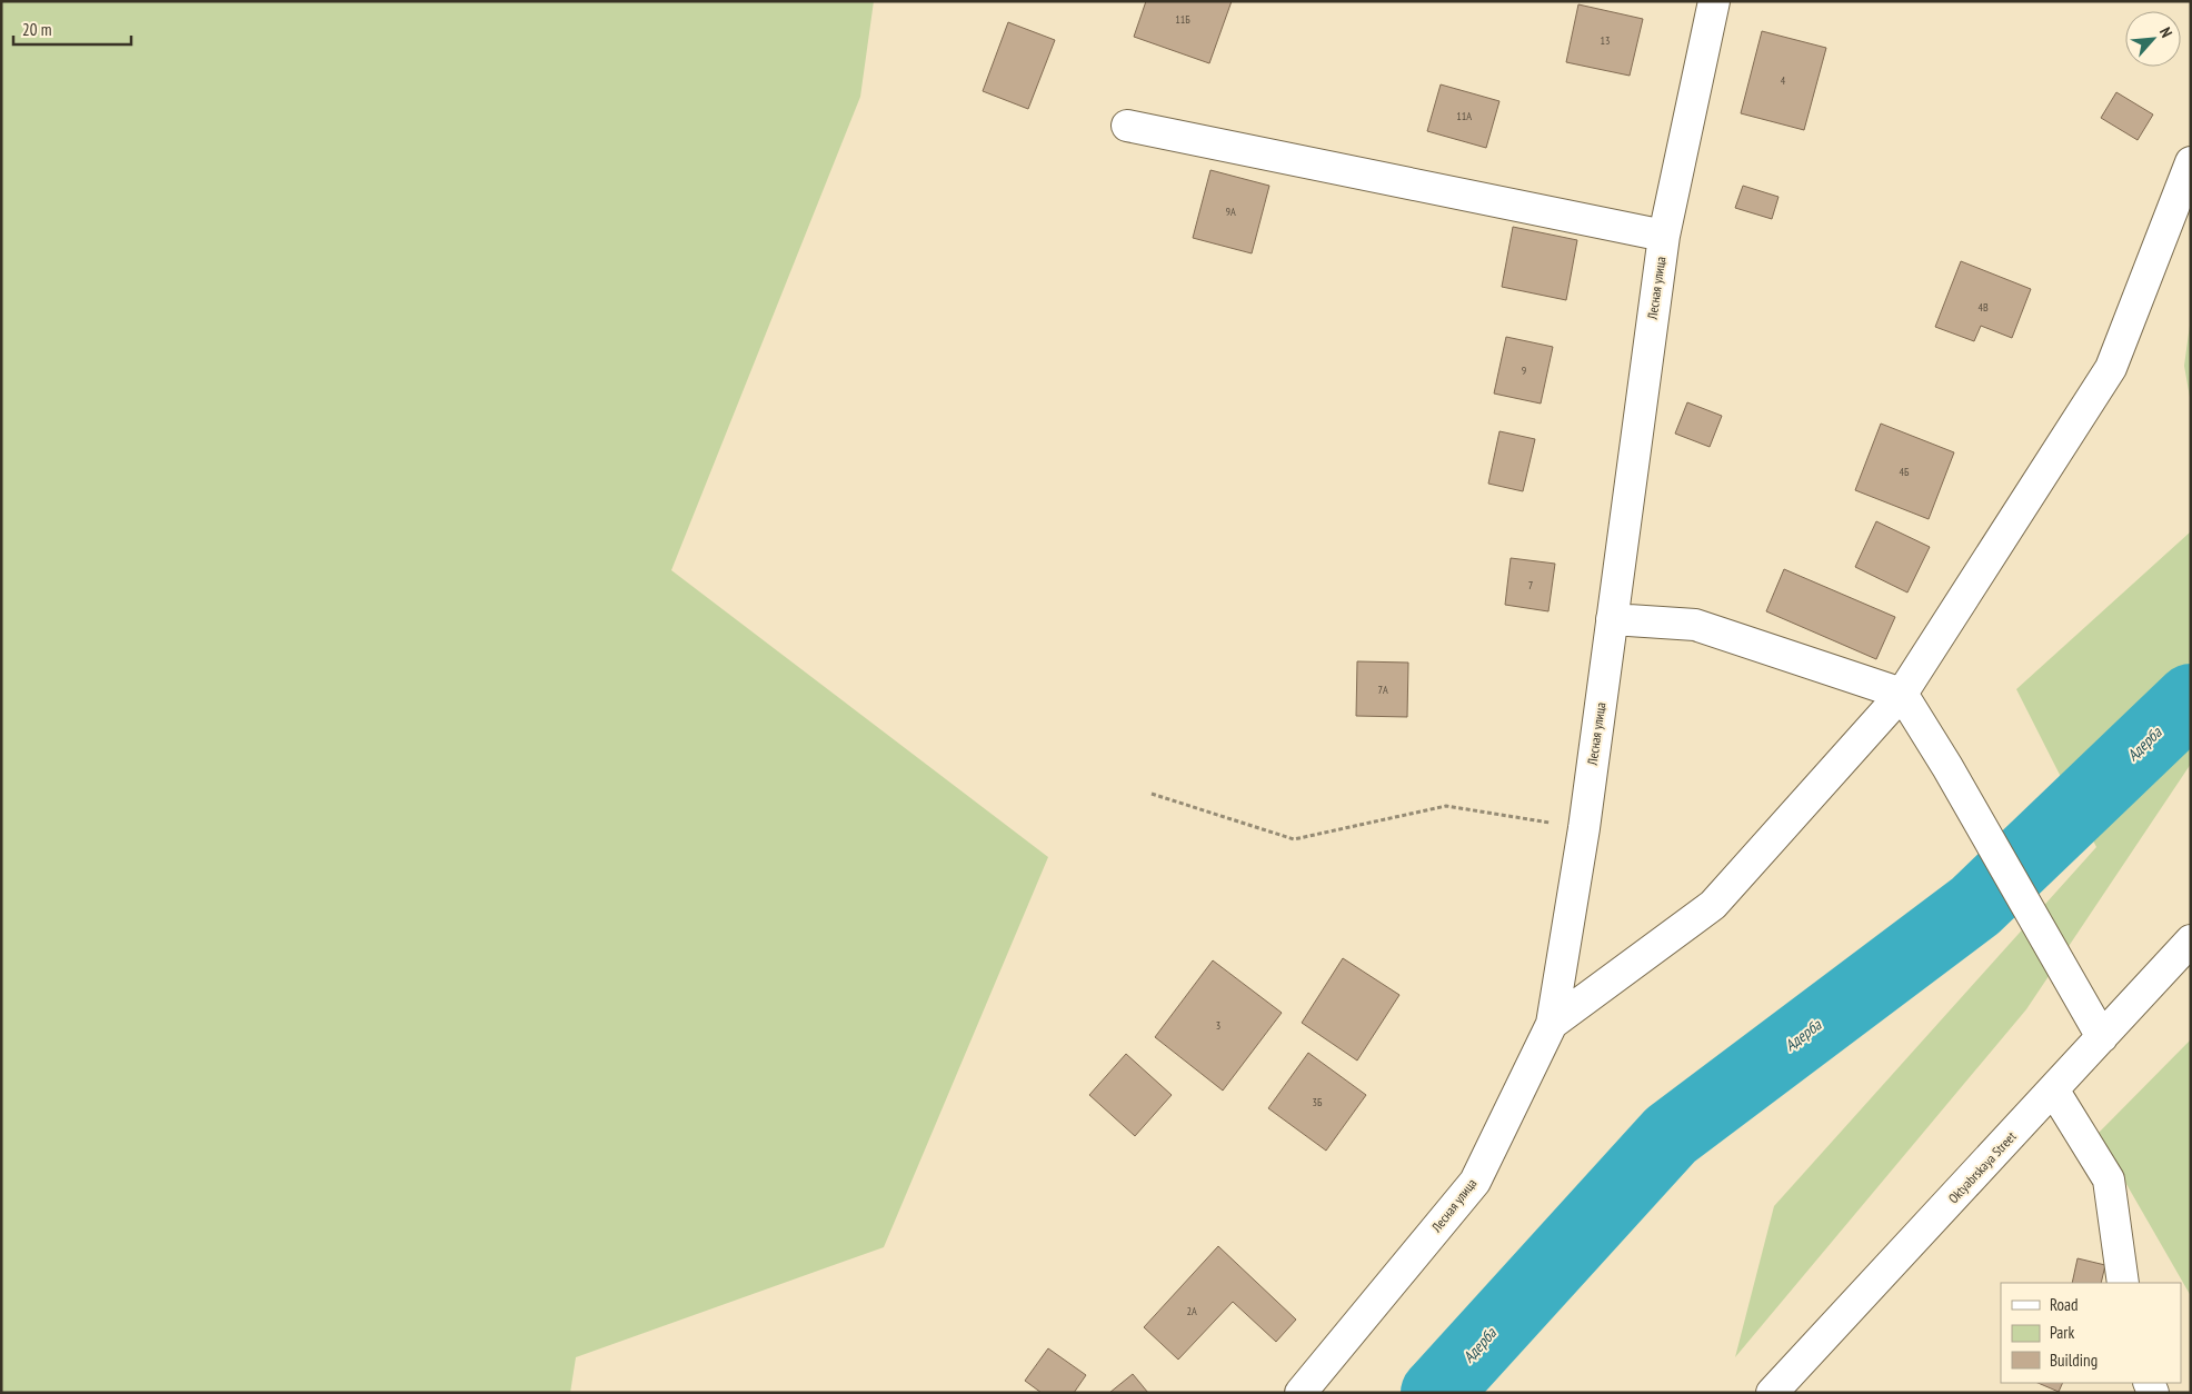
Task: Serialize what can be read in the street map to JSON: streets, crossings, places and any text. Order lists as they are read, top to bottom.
{
  "streets": {
    "street": ["Лесная улица", "Oktyabrskaya Street"]
  },
  "water": ["Адерба"],
  "house_numbers": [
    "11Б",
    "13",
    "4",
    "11А",
    "9А",
    "4В",
    "9",
    "4Б",
    "7",
    "7А",
    "3",
    "3Б",
    "2А"
  ],
  "legend": ["Road", "Park", "Building"],
  "scale_bar": "20 m",
  "north": "top right"
}
